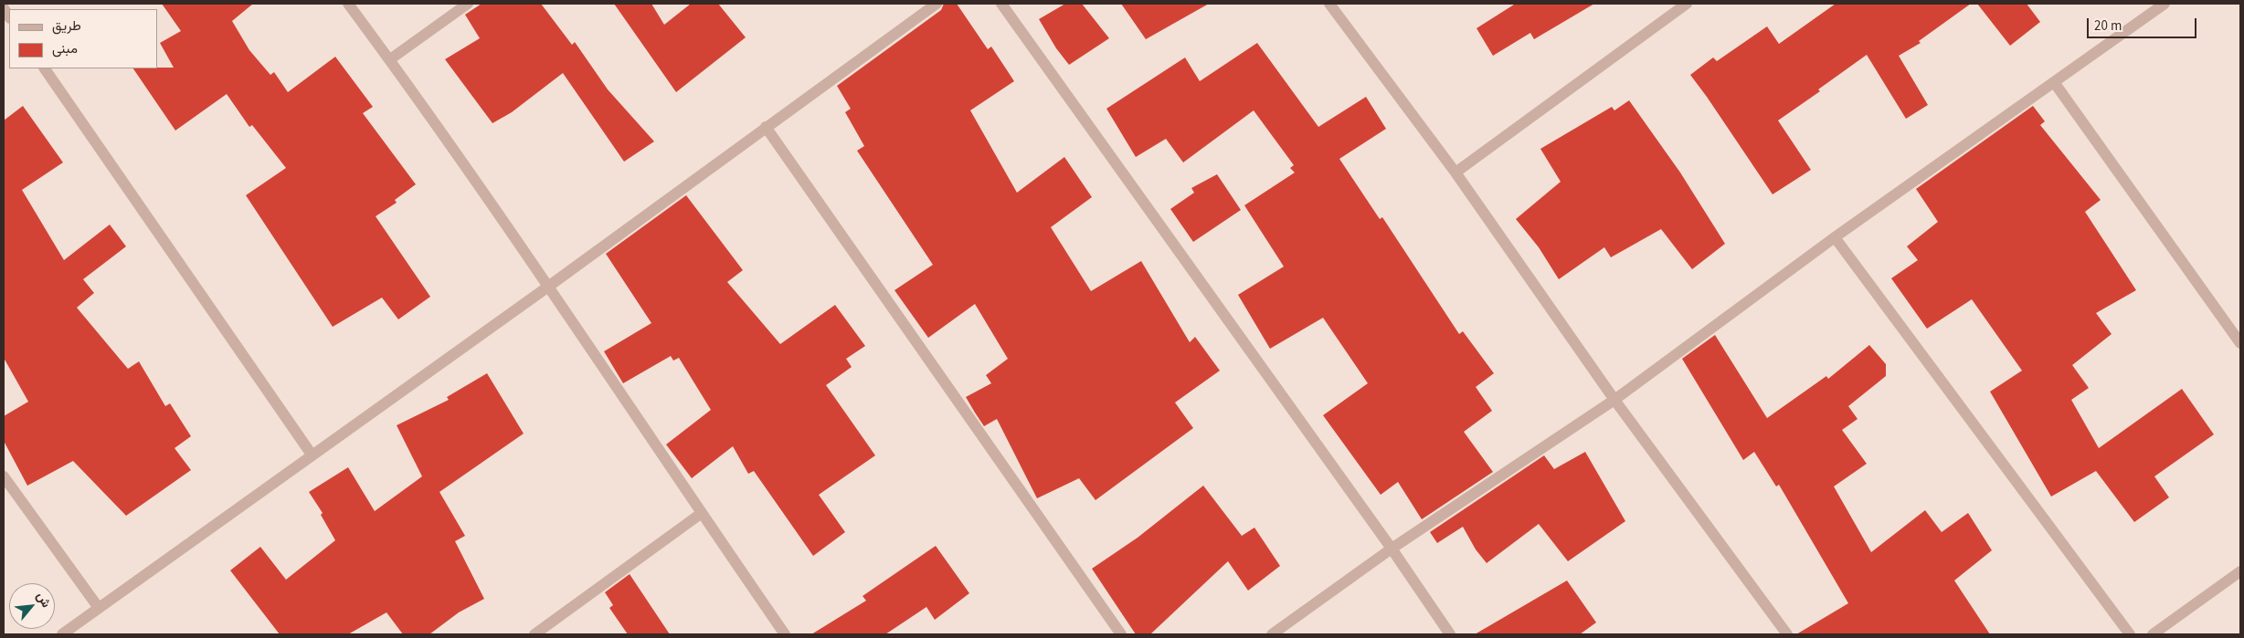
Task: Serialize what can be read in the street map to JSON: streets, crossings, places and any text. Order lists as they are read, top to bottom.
{
  "legend": ["طريق", "مبنى"],
  "scale_bar": "20 m",
  "north": "top right"
}
